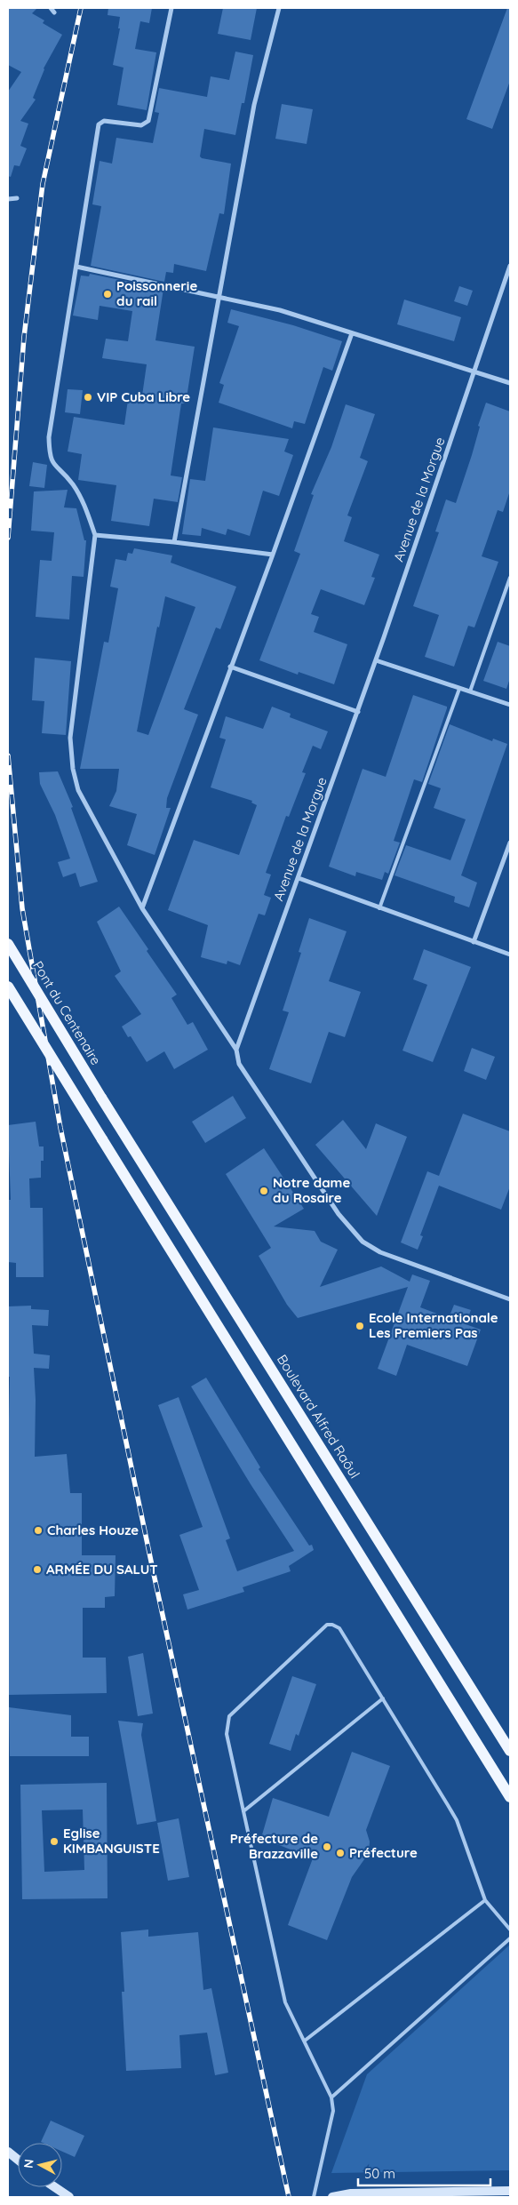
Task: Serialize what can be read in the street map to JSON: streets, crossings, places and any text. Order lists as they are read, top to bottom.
{
  "streets": {
    "main road": ["Pont du Centenaire", "Boulevard Alfred Raôul"],
    "street": ["Avenue de la Morgue"]
  },
  "crossings": [
    ["Pont du Centenaire", "Boulevard Alfred Raôul"]
  ],
  "places": [
    "Poissonnerie du rail",
    "VIP Cuba Libre",
    "Notre dame du Rosaire",
    "Ecole Internationale Les Premiers Pas",
    "Charles Houze",
    "ARMÉE DU SALUT",
    "Eglise KIMBANGUISTE",
    "Préfecture de Brazzaville",
    "Préfecture"
  ],
  "scale_bar": "50 m",
  "north": "left"
}
